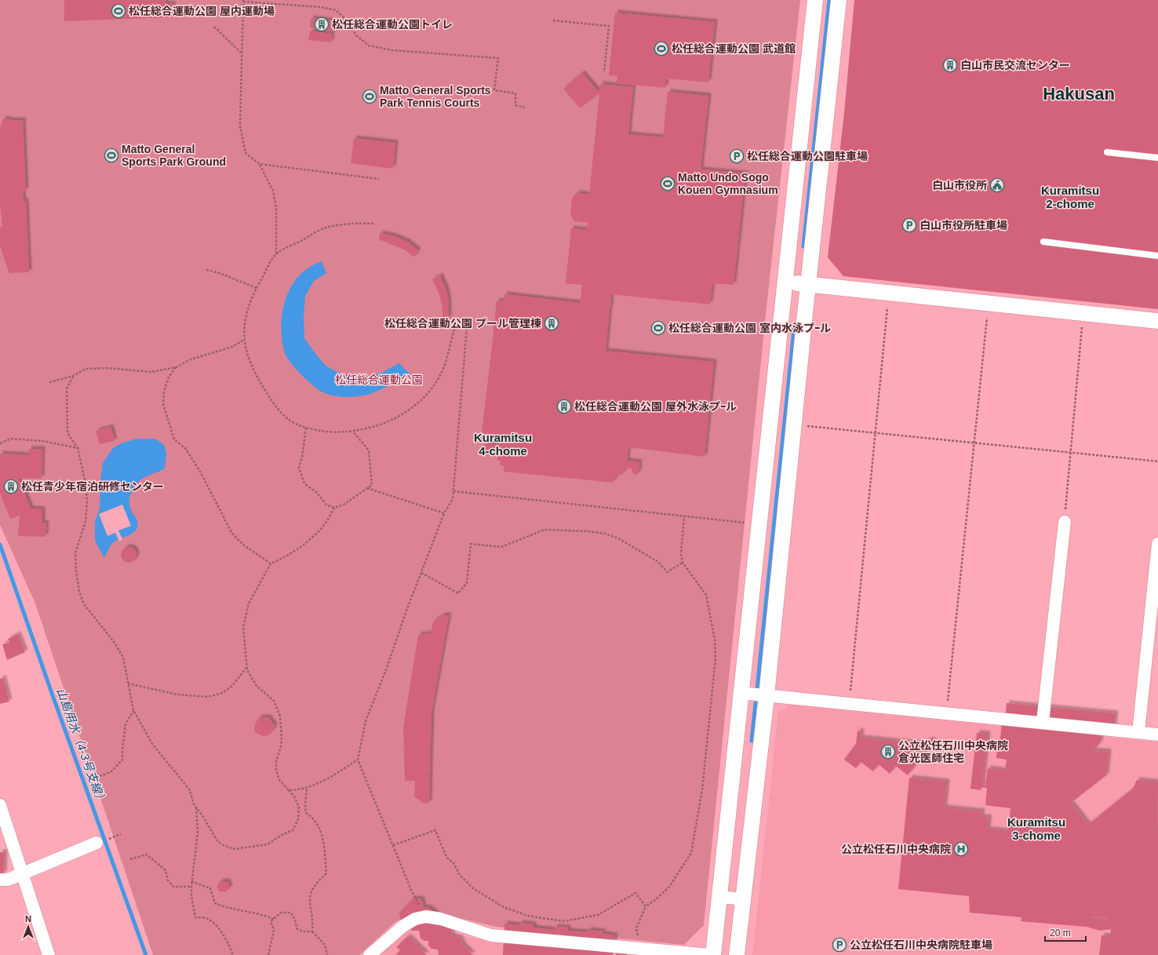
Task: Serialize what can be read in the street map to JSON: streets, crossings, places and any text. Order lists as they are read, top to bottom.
{
  "districts": [
    "Hakusan",
    "Kuramitsu 2-chome",
    "Kuramitsu 4-chome",
    "Kuramitsu 3-chome"
  ],
  "water": ["山島用水（4-3号支線）"],
  "parks": ["松任総合運動公園"],
  "places": {
    "sports": [
      "松任総合運動公園 屋内運動場",
      "松任総合運動公園 武道館",
      "Matto General Sports Park Tennis Courts",
      "Matto General Sports Park Ground",
      "Matto Undo Sogo Kouen Gymnasium",
      "松任総合運動公園 室内水泳プｰル"
    ],
    "building": [
      "松任総合運動公園トイレ",
      "白山市民交流センター",
      "松任総合運動公園 プール管理棟",
      "松任総合運動公園 屋外水泳プｰル",
      "松任青少年宿泊研修センター",
      "公立松任石川中央病院 倉光医師住宅"
    ],
    "parking": ["松任総合運動公園駐車場", "白山市役所駐車場", "公立松任石川中央病院駐車場"],
    "public building": ["白山市役所"],
    "hospital": ["公立松任石川中央病院"]
  },
  "scale_bar": "20 m",
  "north": "top"
}
